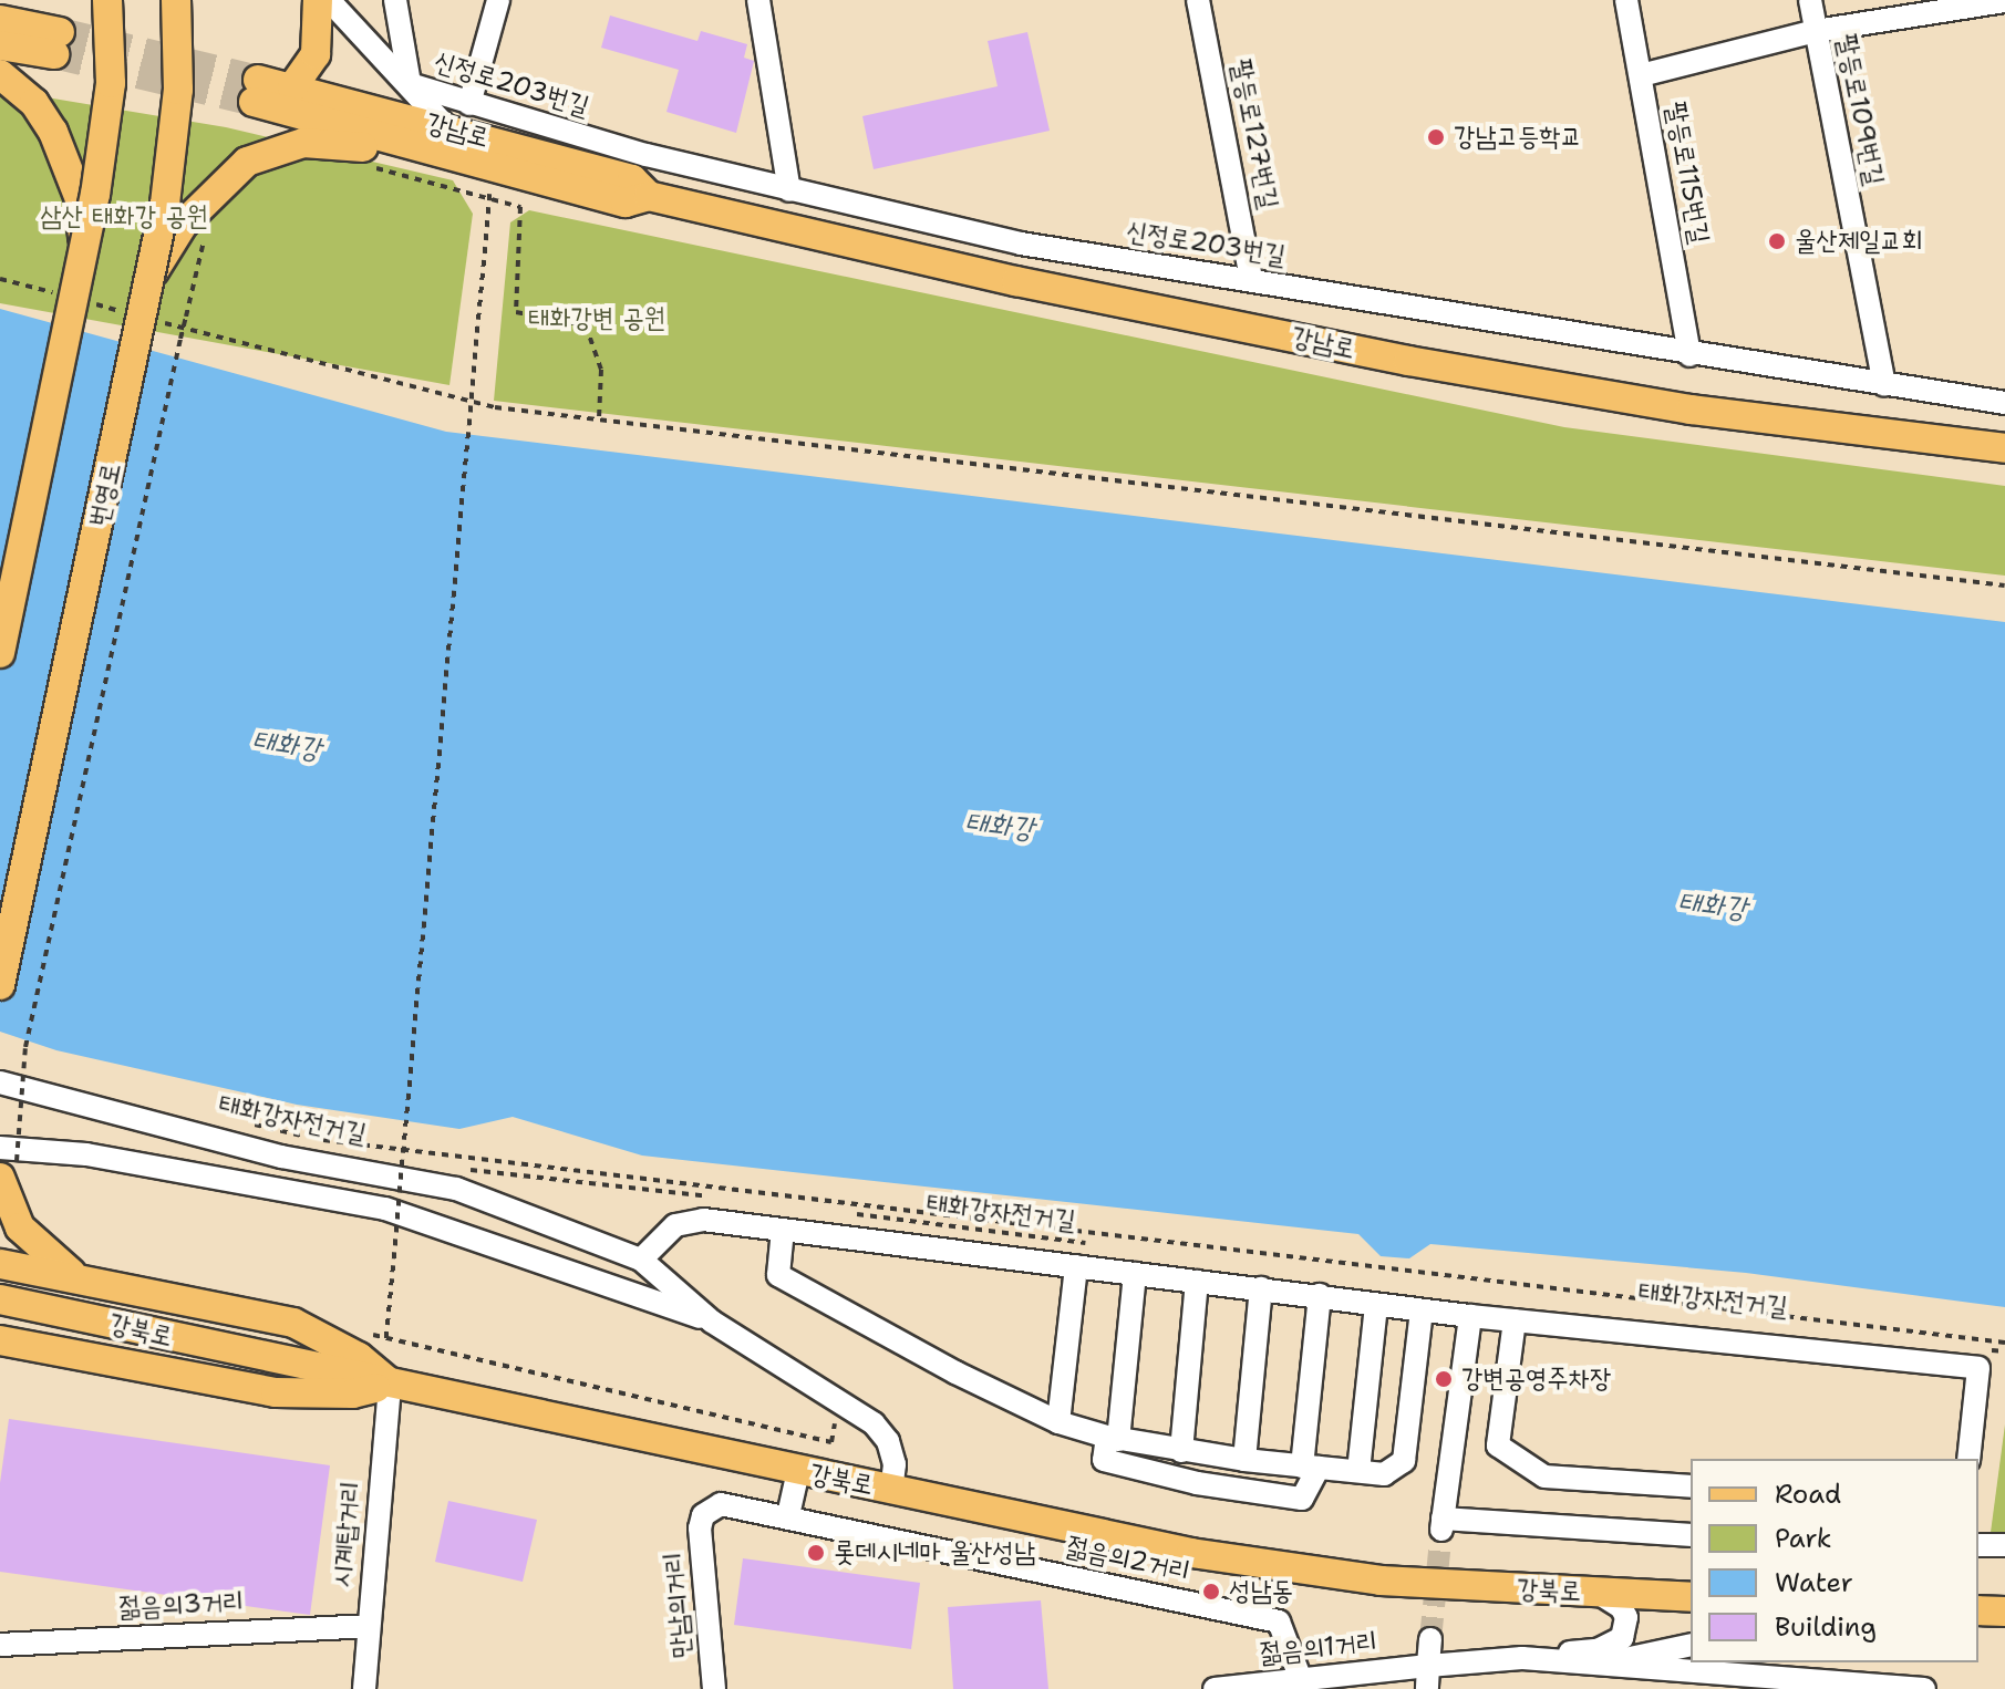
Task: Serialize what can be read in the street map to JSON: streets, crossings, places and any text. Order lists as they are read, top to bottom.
{
  "streets": {
    "main road": ["강남로", "번영로", "강북로"],
    "street": [
      "신정로203번길",
      "팔등로109번길",
      "팔등로127번길",
      "팔등로115번길",
      "시계탑거리",
      "젊음의2거리",
      "젊음의3거리",
      "만남의거리",
      "젊음의1거리"
    ],
    "path": ["태화강자전거길"]
  },
  "crossings": [
    ["신정로203번길", "팔등로109번길"],
    ["신정로203번길", "팔등로127번길"],
    ["신정로203번길", "팔등로115번길"],
    ["강북로", "시계탑거리"],
    ["시계탑거리", "젊음의3거리"],
    ["젊음의2거리", "만남의거리"],
    ["젊음의2거리", "젊음의1거리"]
  ],
  "water": ["태화강"],
  "parks": ["삼산 태화강 공원", "태화강변 공원"],
  "places": [
    "강남고등학교",
    "울산제일교회",
    "강변공영주차장",
    "롯데시네마 울산성남",
    "성남동"
  ],
  "legend": [
    "Road",
    "Park",
    "Water",
    "Building"
  ]
}
